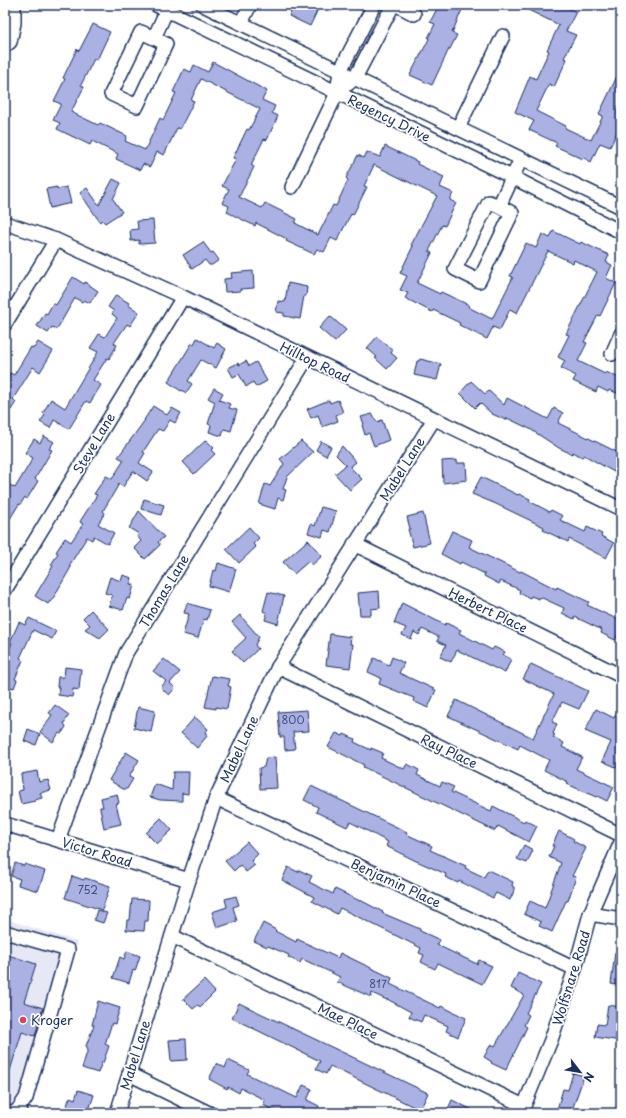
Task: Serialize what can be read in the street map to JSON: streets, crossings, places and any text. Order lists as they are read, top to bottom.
{
  "streets": {
    "street": [
      "Regency Drive",
      "Hilltop Road",
      "Steve Lane",
      "Mabel Lane",
      "Thomas Lane",
      "Herbert Place",
      "Ray Place",
      "Victor Road",
      "Benjamin Place",
      "Wolfsnare Road",
      "Mae Place"
    ]
  },
  "crossings": [
    ["Hilltop Road", "Steve Lane"],
    ["Hilltop Road", "Mabel Lane"],
    ["Hilltop Road", "Thomas Lane"],
    ["Mabel Lane", "Herbert Place"],
    ["Mabel Lane", "Ray Place"],
    ["Mabel Lane", "Victor Road"],
    ["Mabel Lane", "Benjamin Place"],
    ["Mabel Lane", "Mae Place"],
    ["Thomas Lane", "Victor Road"],
    ["Benjamin Place", "Wolfsnare Road"],
    ["Wolfsnare Road", "Mae Place"]
  ],
  "places": ["Kroger"],
  "house_numbers": ["800", "752", "817"],
  "north": "bottom right"
}
